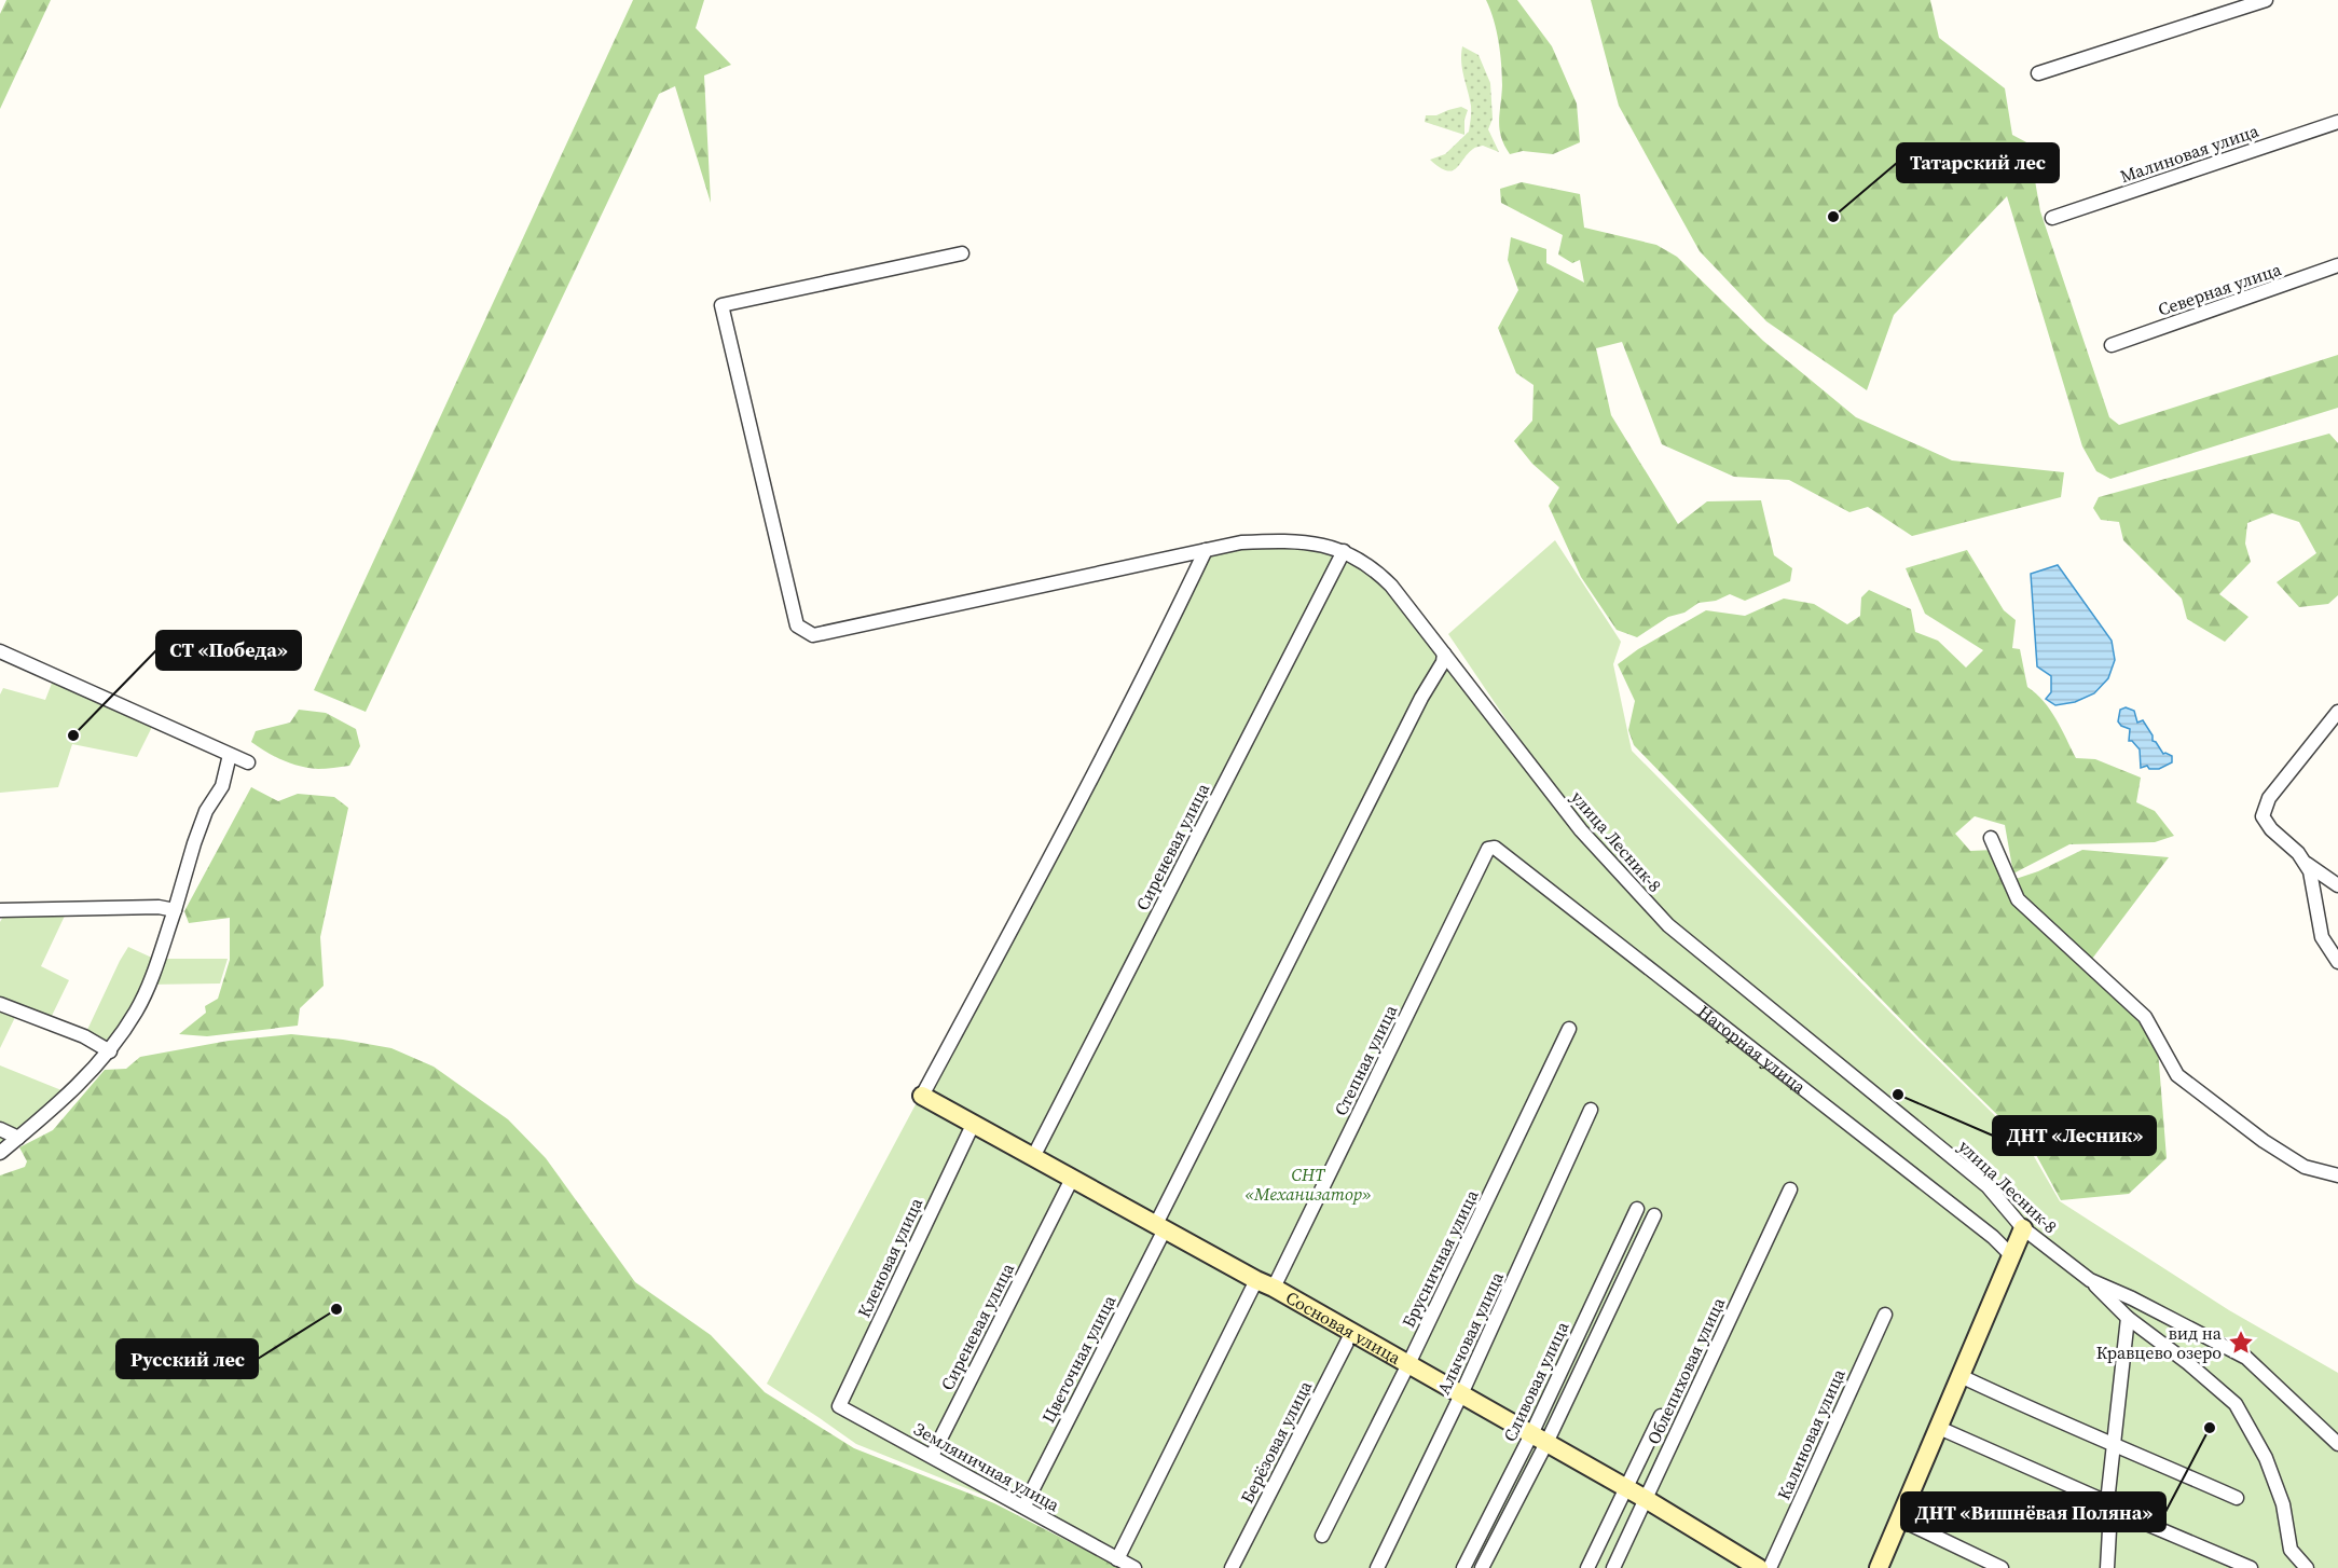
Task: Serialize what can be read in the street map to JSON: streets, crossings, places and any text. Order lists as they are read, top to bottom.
{
  "streets": {
    "street": [
      "Малиновая улица",
      "Северная улица",
      "улица Лесник-8",
      "Сиреневая улица",
      "Нагорная улица",
      "Степная улица",
      "Кленовая улица",
      "Брусничная улица",
      "Сосновая улица",
      "Алычовая улица",
      "Цветочная улица",
      "Облепиховая улица",
      "Сливовая улица",
      "Калиновая улица",
      "Берёзовая улица",
      "Земляничная улица"
    ]
  },
  "crossings": [
    ["улица Лесник-8", "Сиреневая улица"],
    ["улица Лесник-8", "Цветочная улица"],
    ["Сиреневая улица", "Сосновая улица"],
    ["Сиреневая улица", "Земляничная улица"],
    ["Нагорная улица", "Степная улица"],
    ["Степная улица", "Сосновая улица"],
    ["Кленовая улица", "Сосновая улица"],
    ["Кленовая улица", "Земляничная улица"],
    ["Брусничная улица", "Сосновая улица"],
    ["Сосновая улица", "Алычовая улица"],
    ["Сосновая улица", "Цветочная улица"],
    ["Сосновая улица", "Облепиховая улица"],
    ["Сосновая улица", "Сливовая улица"],
    ["Сосновая улица", "Берёзовая улица"],
    ["Цветочная улица", "Земляничная улица"]
  ],
  "parks": ["СНТ «Механизатор»"],
  "places": {
    "other": [
      "Татарский лес",
      "СТ «Победа»",
      "ДНТ «Лесник»",
      "Русский лес",
      "ДНТ «Вишнёвая Поляна»"
    ],
    "place": ["вид на Кравцево озеро"]
  }
}
